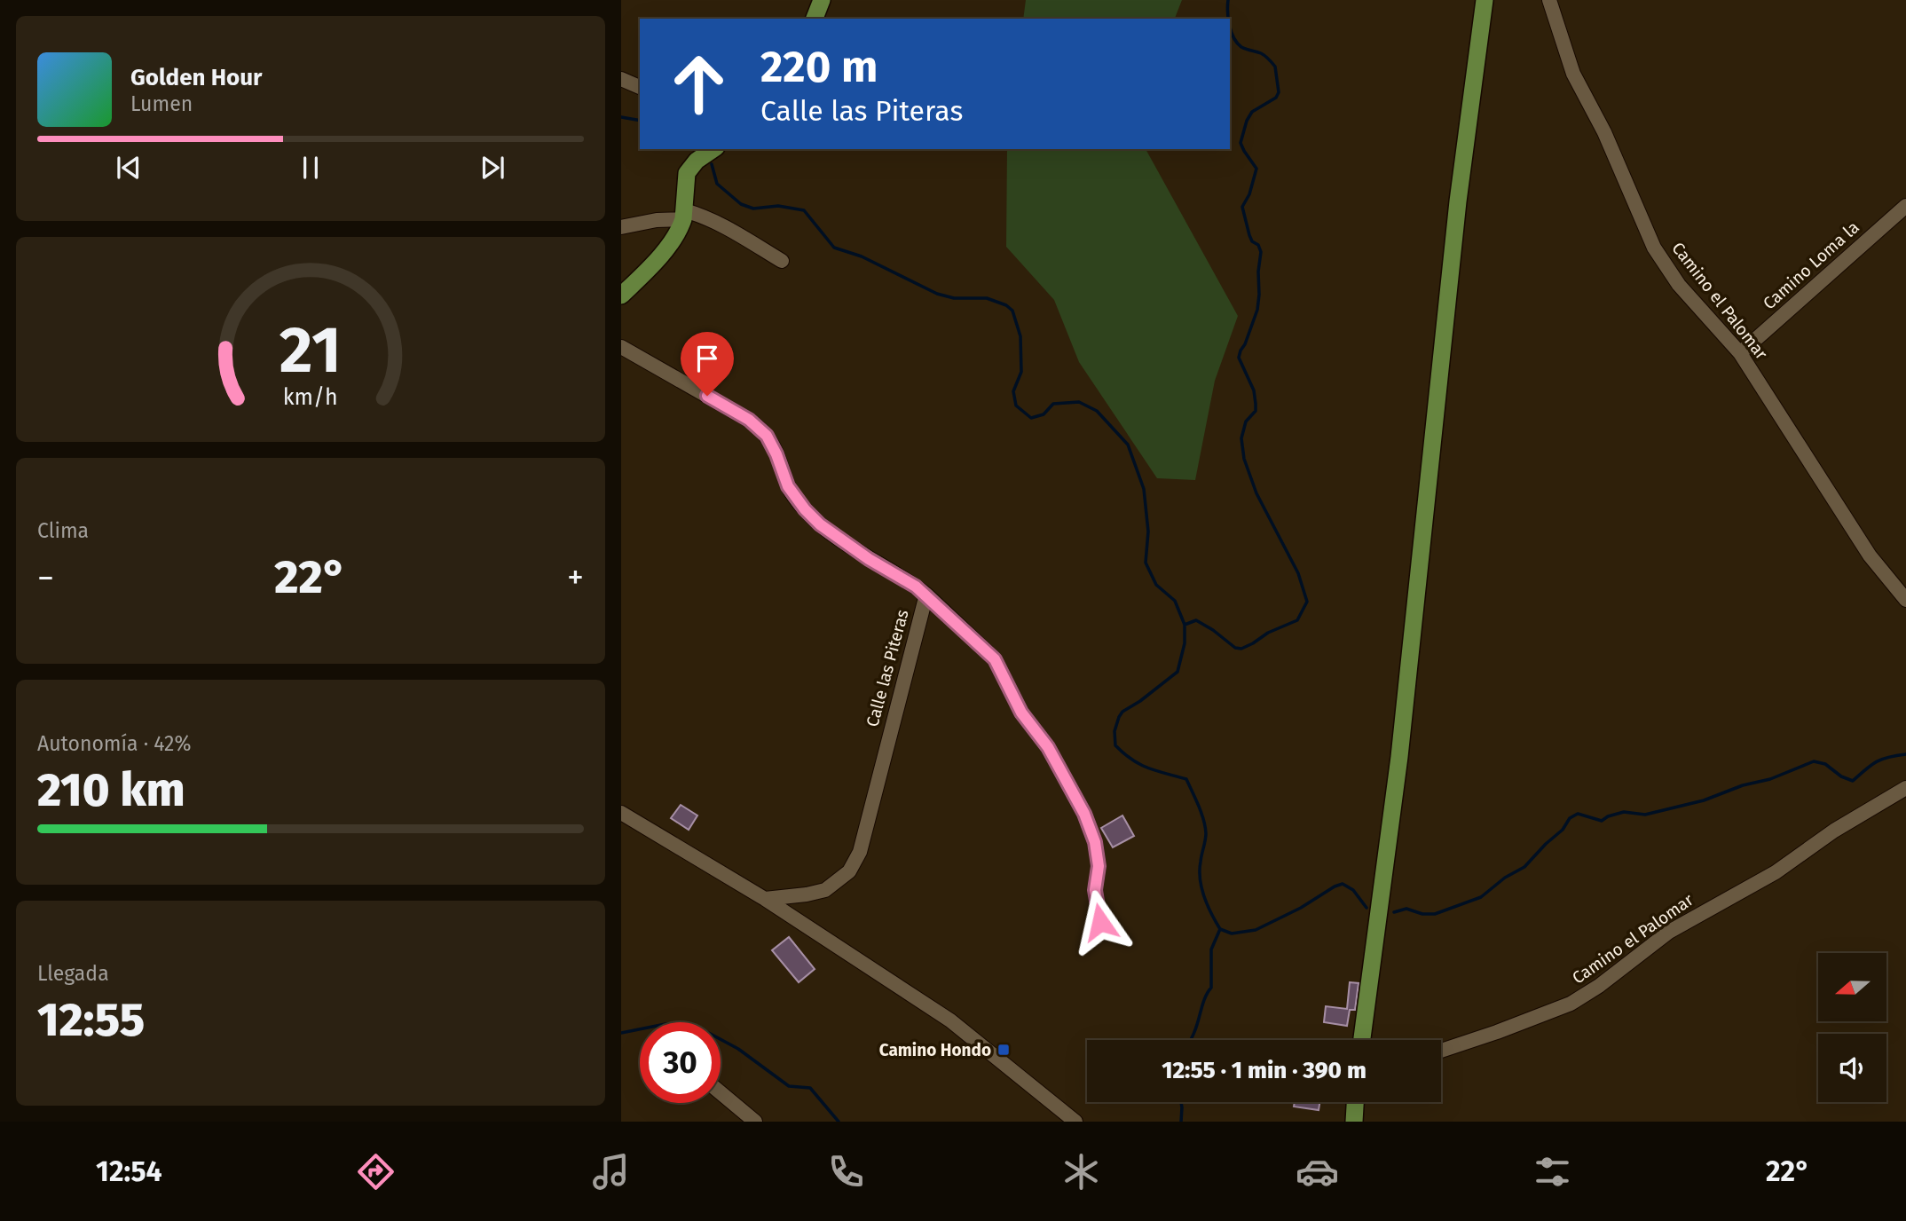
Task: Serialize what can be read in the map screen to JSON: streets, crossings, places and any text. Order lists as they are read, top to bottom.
{
  "streets": {
    "street": ["Camino Loma la", "Camino el Palomar", "Calle las Piteras"]
  },
  "crossings": [
    ["Camino Loma la", "Camino el Palomar"]
  ],
  "places": {
    "transit": ["Camino Hondo"]
  },
  "north": "left",
  "page": {
    "turn": ["220 m", "Calle las Piteras"],
    "song": ["Golden Hour", "Lumen"],
    "tile": [
      "Clima",
      ["Autonomía · 42%", "210 km"],
      ["Llegada", "12:55"]
    ],
    "heat": ["−", "22°", "+"],
    "limit": "30",
    "trip": "12:55 · 1 min · 390 m",
    "tabs": ["12:54", "22°"],
    "gauge": ["21", "km/h"]
  }
}
